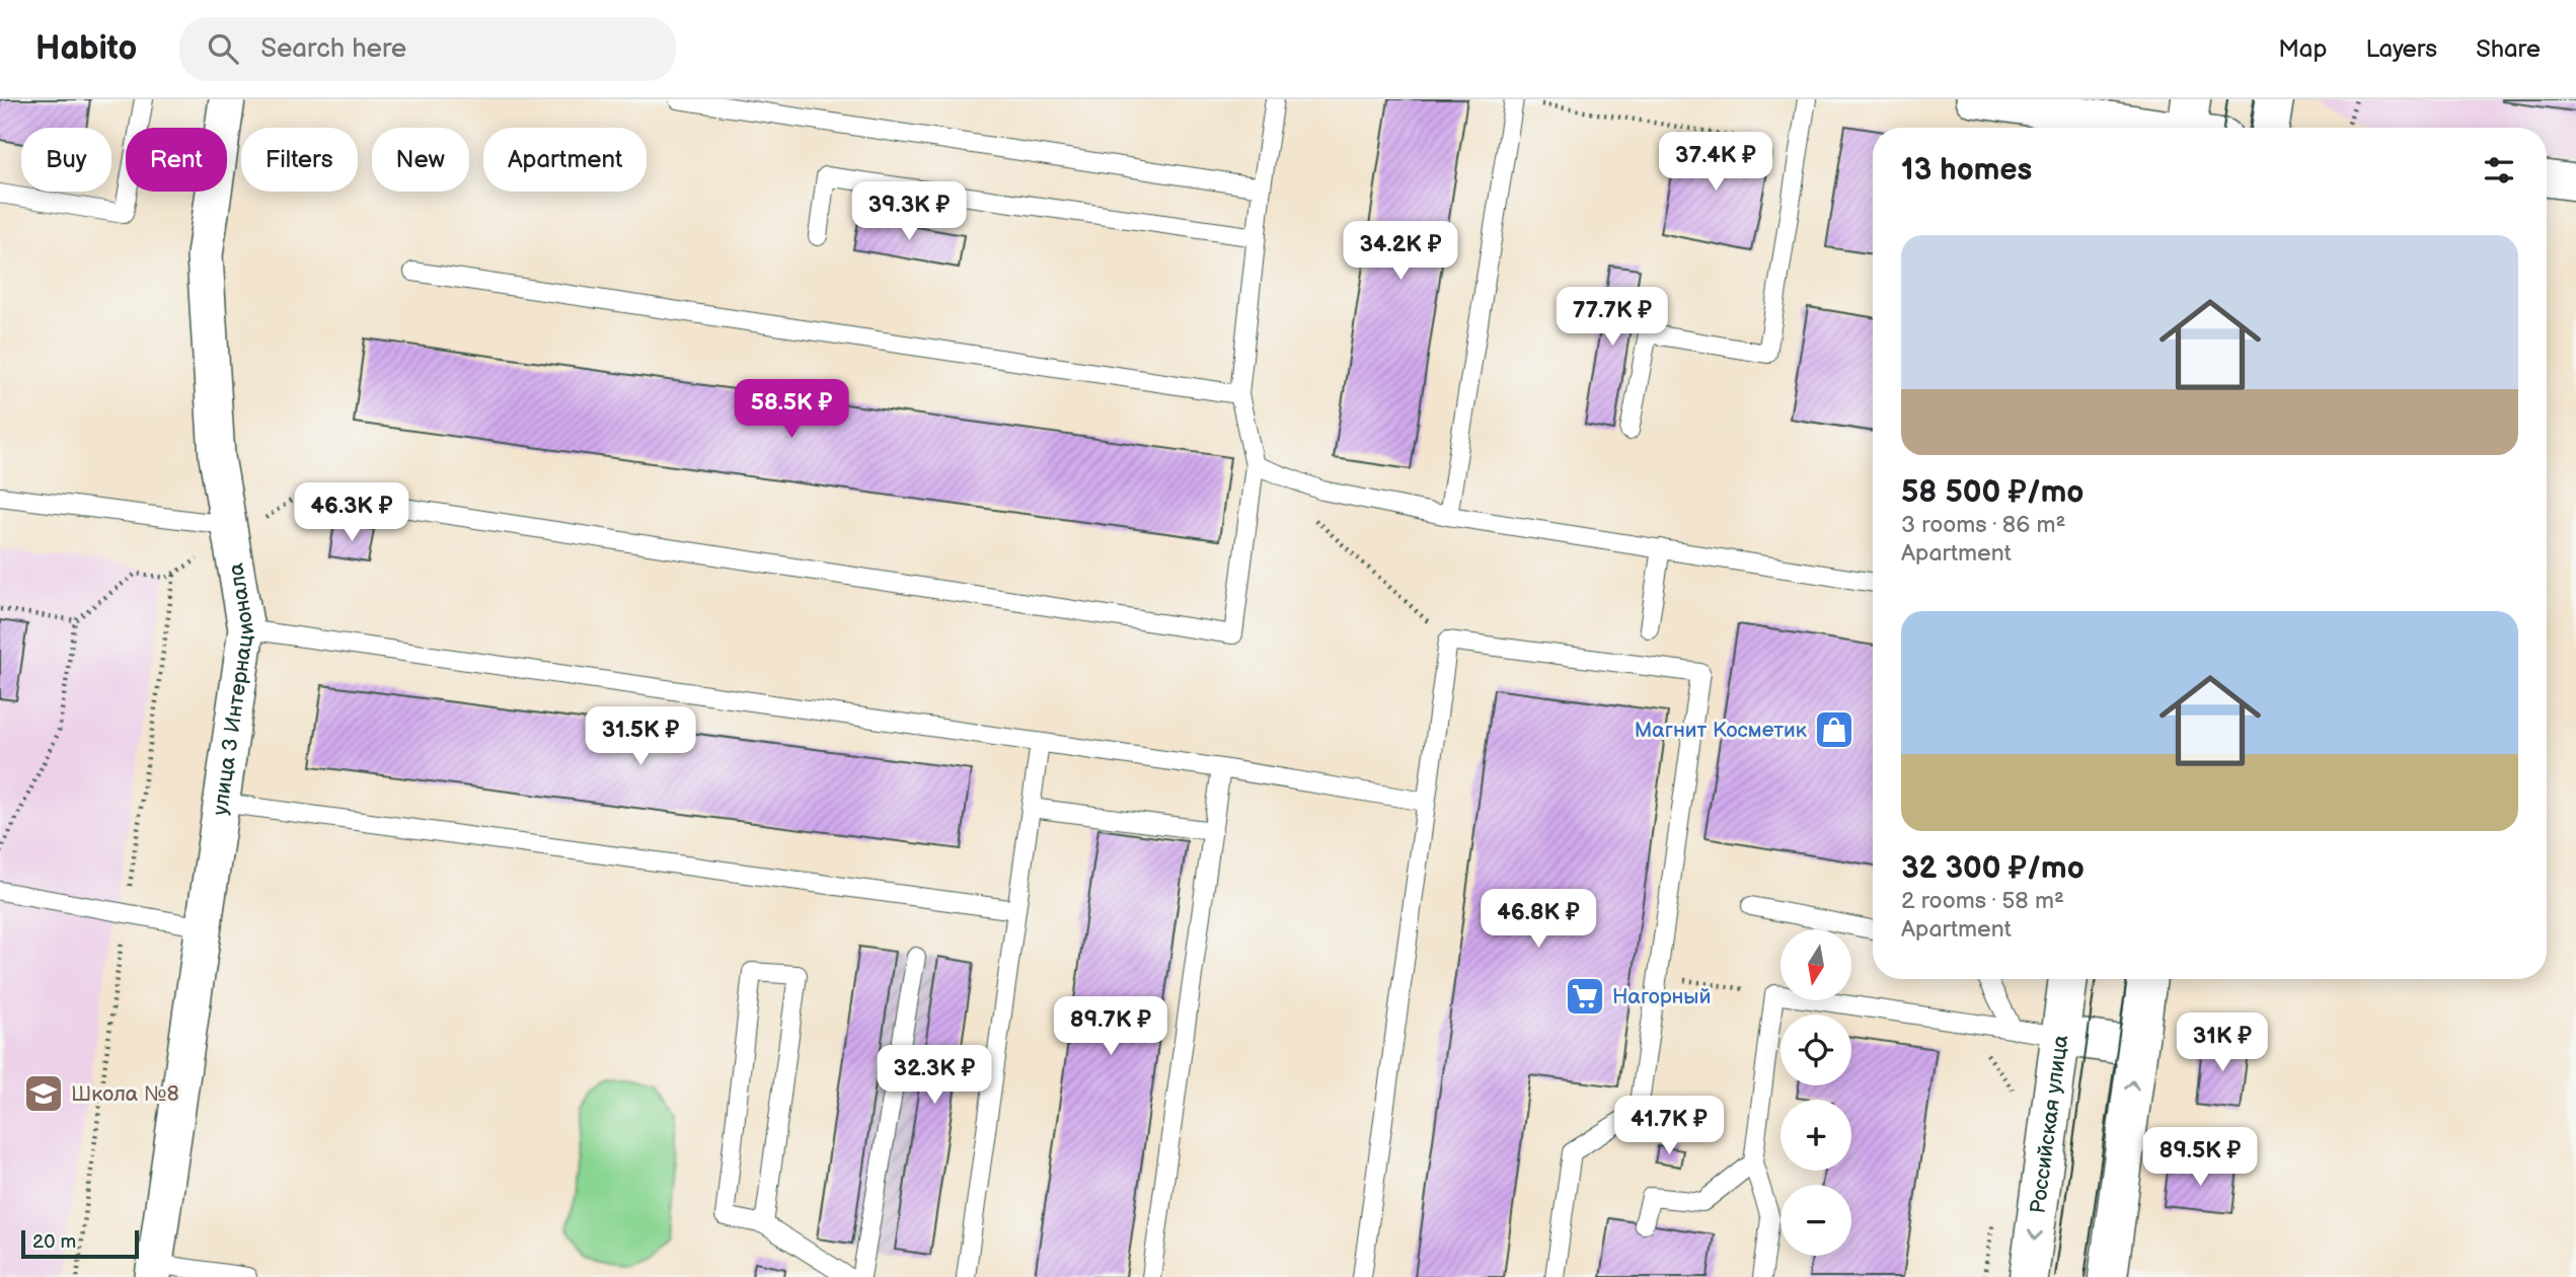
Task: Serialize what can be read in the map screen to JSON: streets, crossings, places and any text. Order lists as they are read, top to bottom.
{
  "streets": {
    "main road": ["Российская улица"],
    "street": ["улица 3 Интернационала"]
  },
  "places": {
    "shop": ["Магнит Косметик"],
    "supermarket": ["Нагорный"],
    "school or university": ["Школа №8"]
  },
  "scale_bar": "20 m",
  "north": "bottom",
  "page": {
    "header": "Habito",
    "search": "Search here",
    "nav": ["Map", "Layers", "Share"],
    "chip": [
      "Buy",
      "Rent",
      "Filters",
      "New",
      "Apartment"
    ],
    "heading": "13 homes",
    "price": [
      "37.4K ₽",
      "39.3K ₽",
      "34.2K ₽",
      "77.7K ₽",
      "58.5K ₽",
      "46.3K ₽",
      "31.5K ₽",
      "46.8K ₽",
      "89.7K ₽",
      "31K ₽",
      "32.3K ₽",
      "41.7K ₽",
      "89.5K ₽"
    ],
    "list": [
      {
        "name": "58 500 ₽/mo",
        "note": "3 rooms · 86 m² · Apartment"
      },
      {
        "name": "32 300 ₽/mo",
        "note": "2 rooms · 58 m² · Apartment"
      }
    ],
    "map_buttons": ["+", "−"],
    "scale": "20 m"
  }
}
